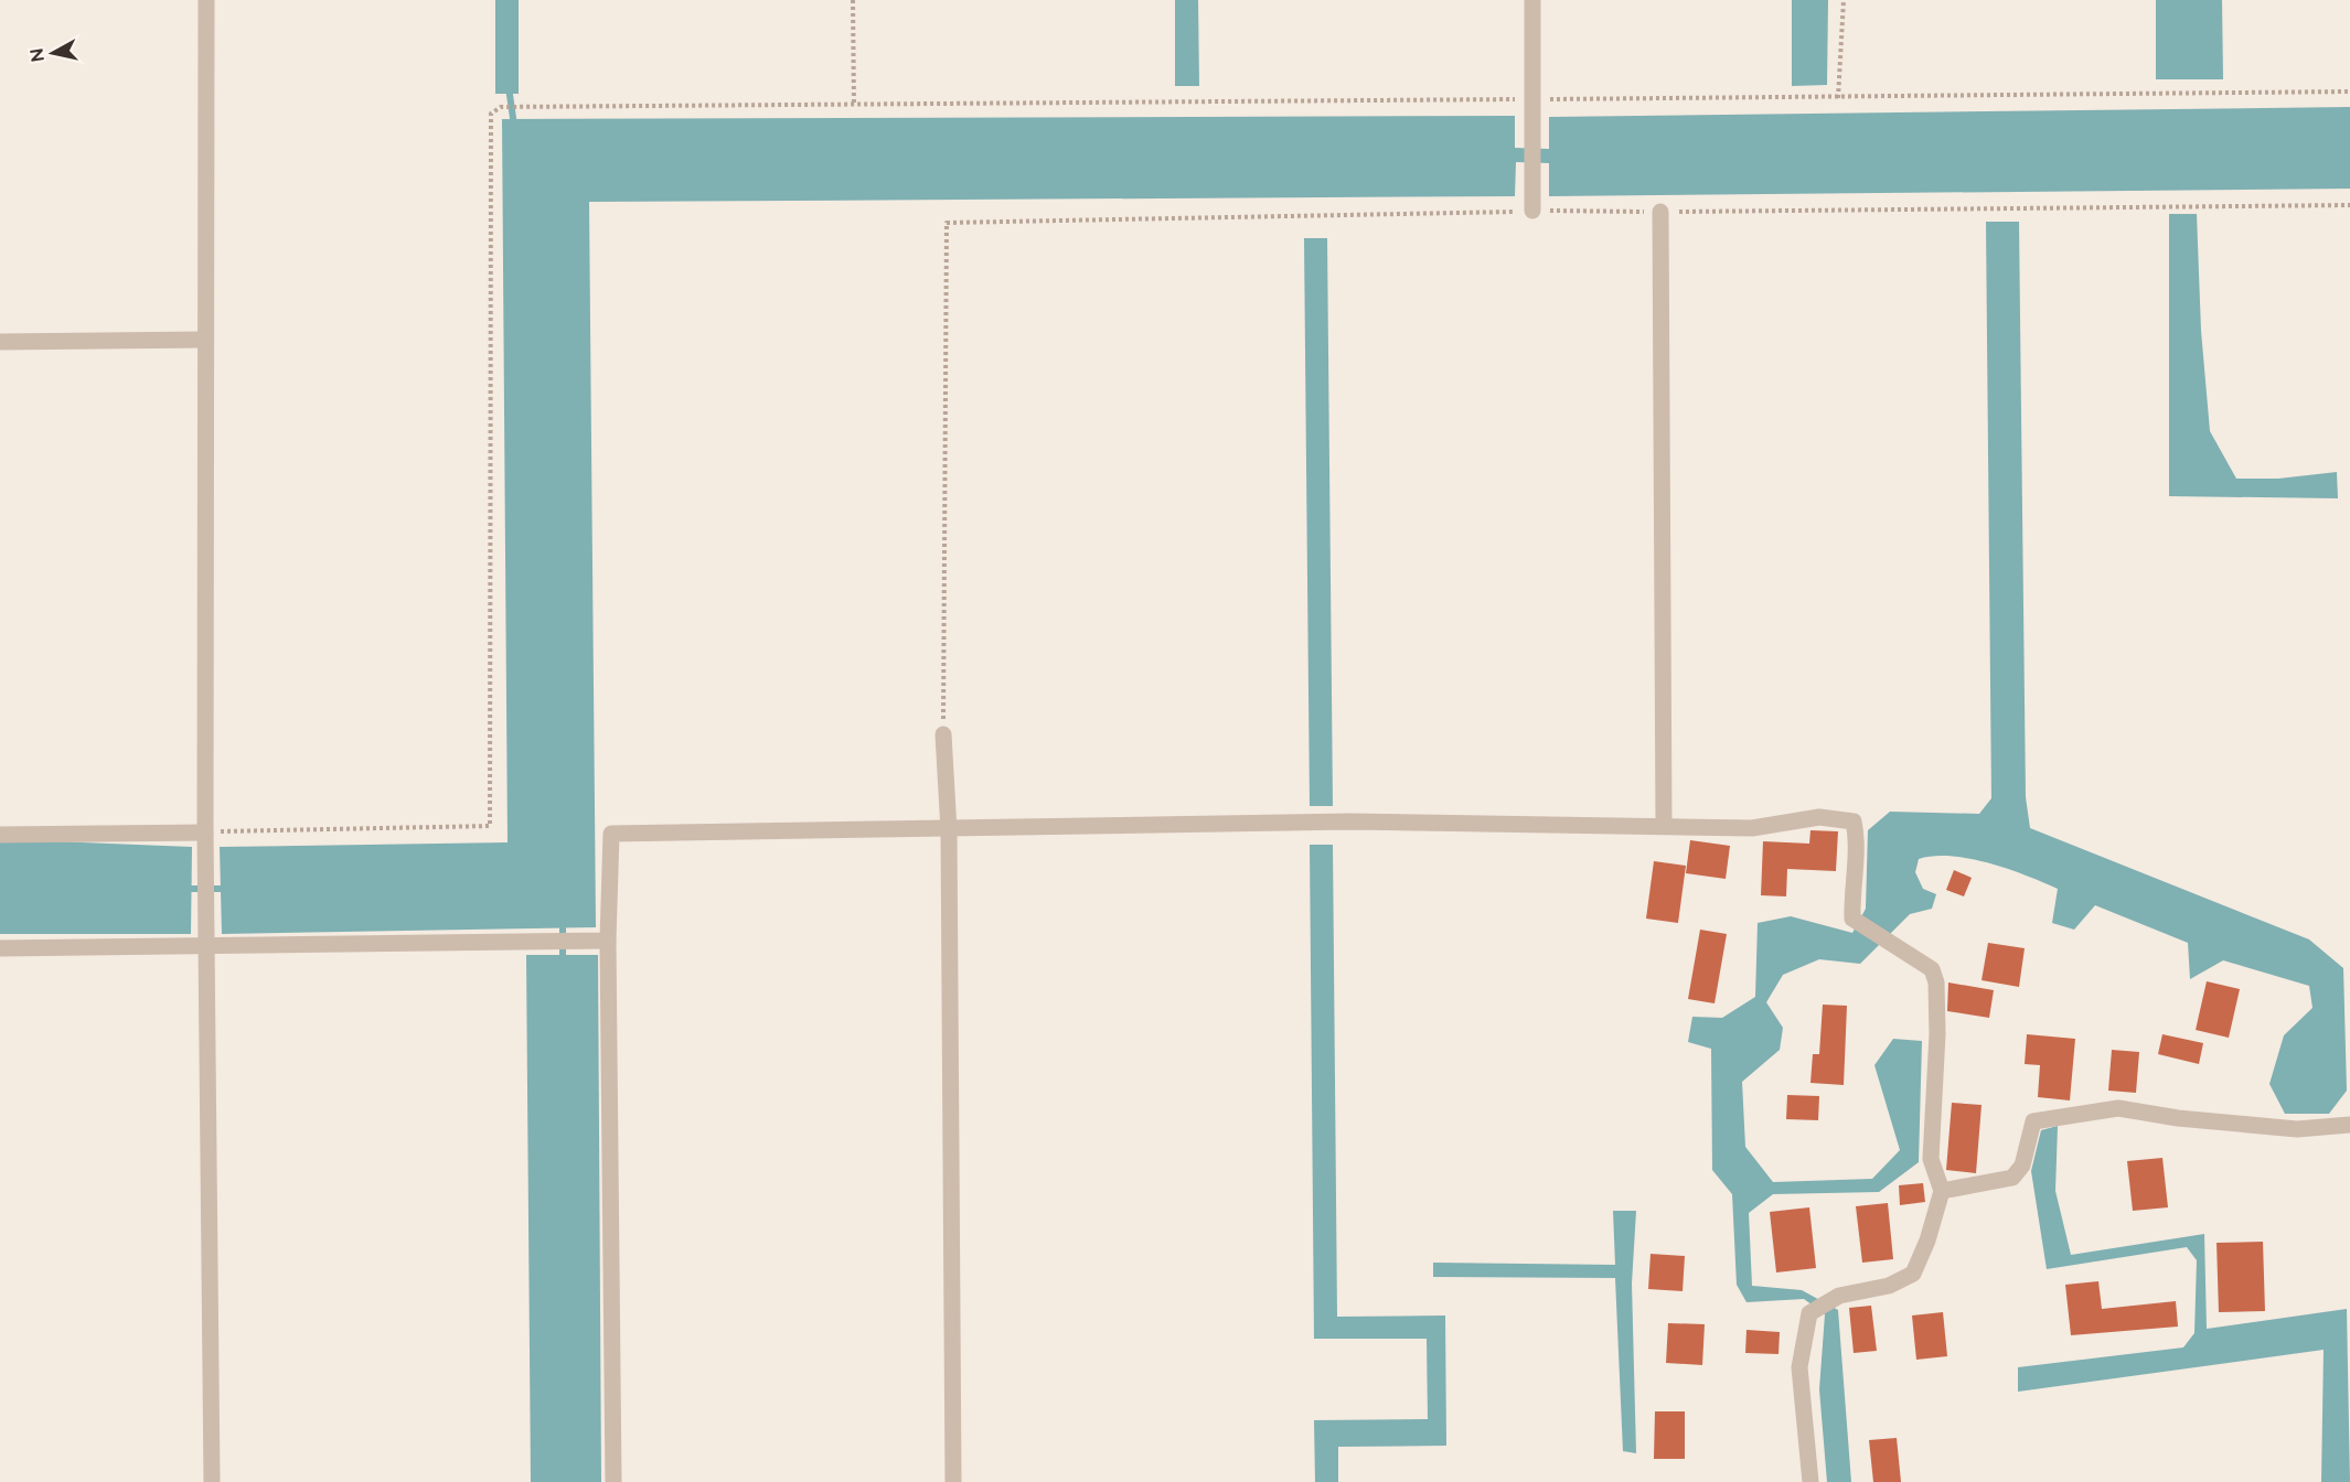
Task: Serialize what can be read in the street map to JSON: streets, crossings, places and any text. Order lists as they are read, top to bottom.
{
  "north": "left"
}
